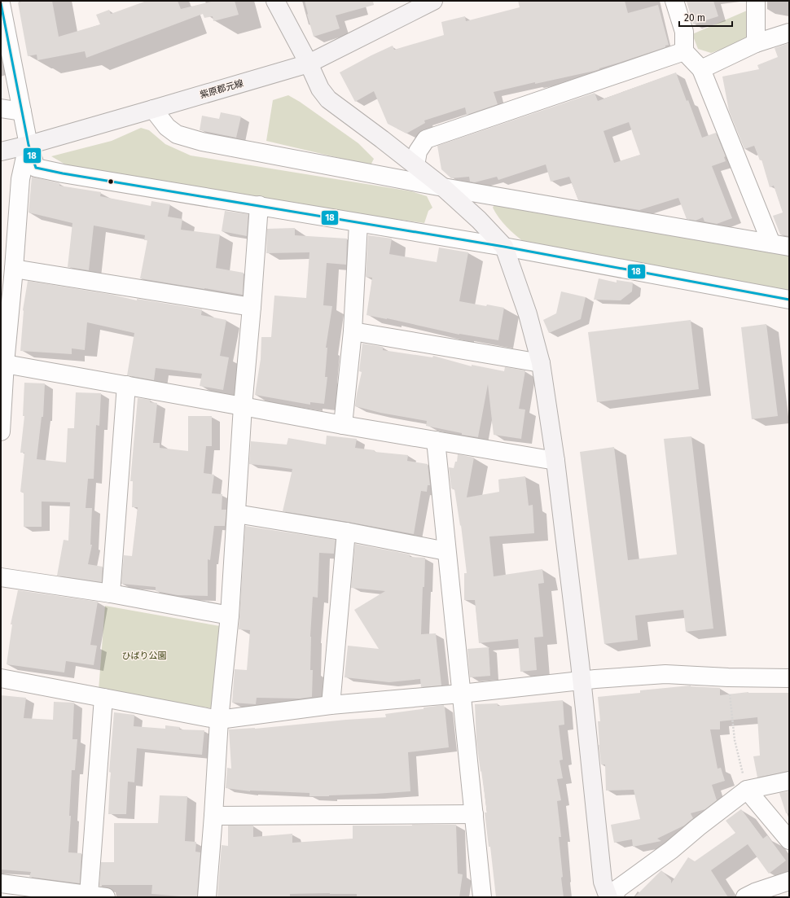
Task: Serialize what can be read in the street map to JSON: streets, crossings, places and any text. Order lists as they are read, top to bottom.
{
  "streets": {
    "street": ["紫原郡元線"]
  },
  "parks": ["ひばり公園"],
  "lines": ["transit line 18"],
  "scale_bar": "20 m"
}
